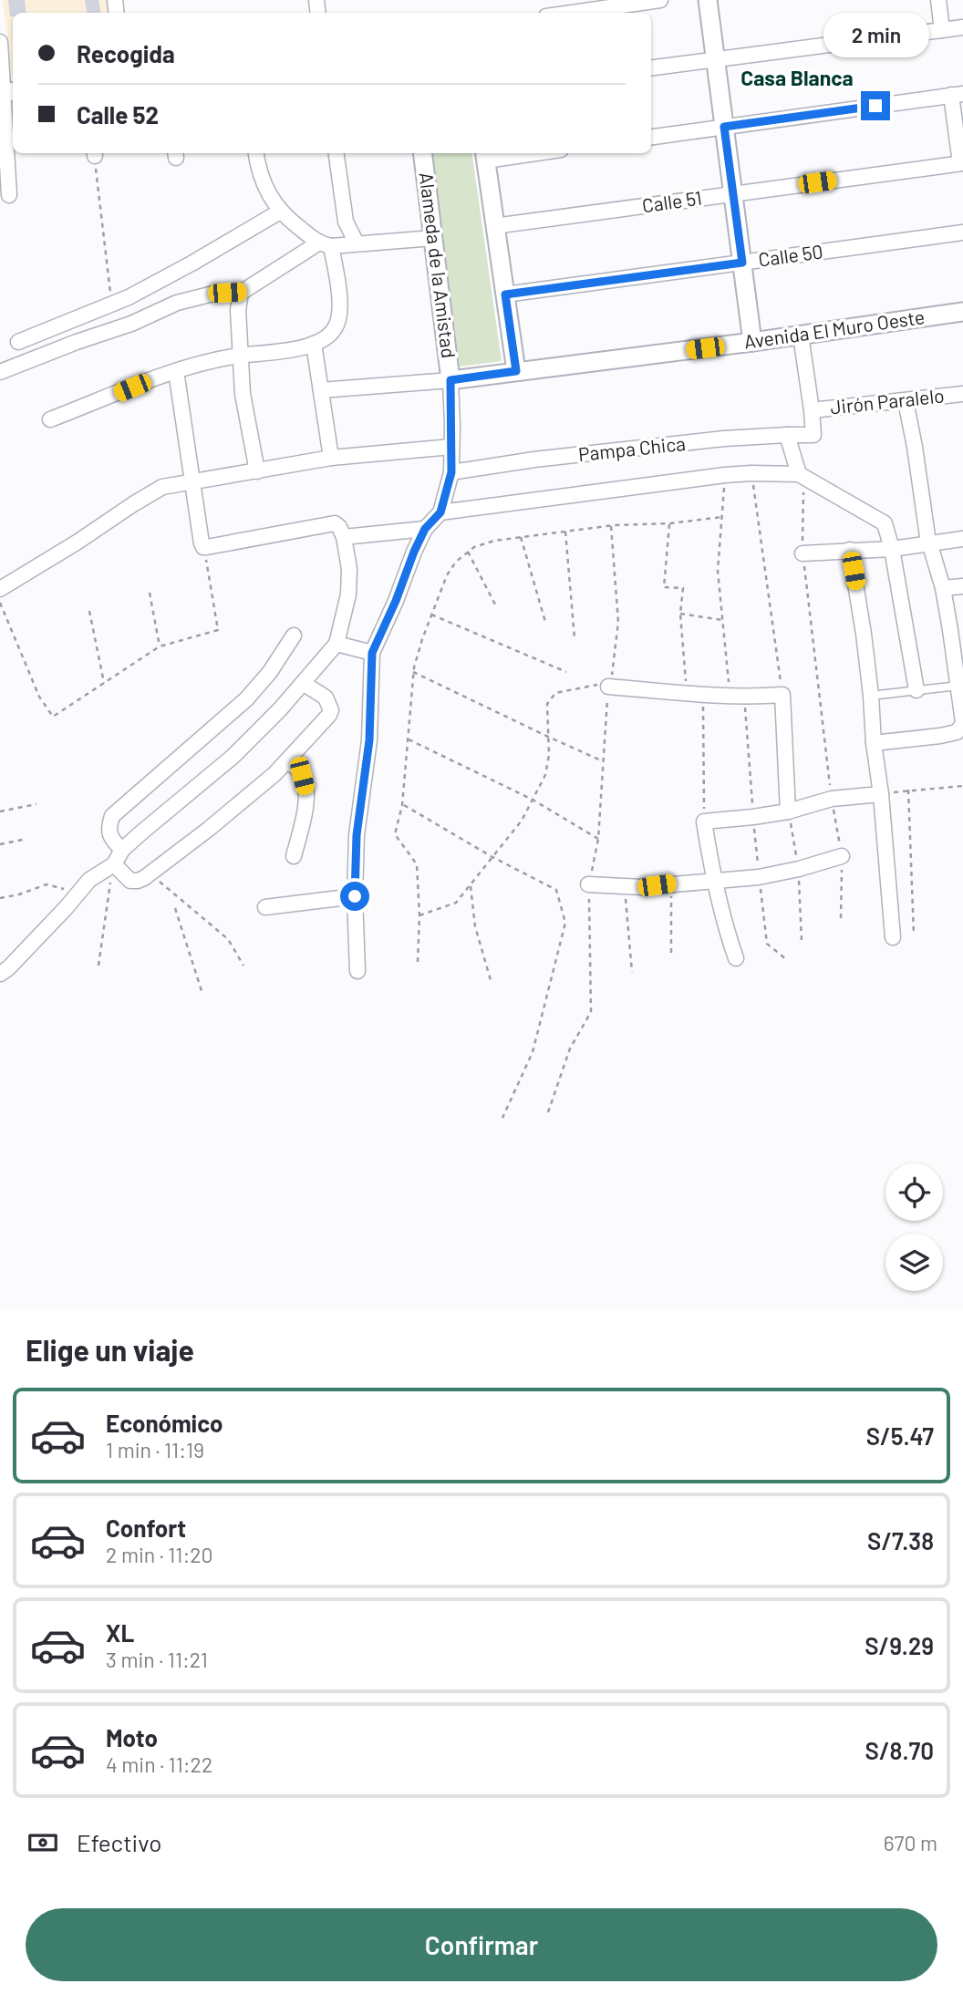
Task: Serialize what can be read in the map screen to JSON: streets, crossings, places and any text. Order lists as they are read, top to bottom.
{
  "streets": {
    "street": [
      "Calle 51",
      "Calle 50",
      "Alameda de la Amistad",
      "Avenida El Muro Oeste",
      "Jirón Paralelo",
      "Pampa Chica"
    ]
  },
  "crossings": [
    ["Alameda de la Amistad", "Avenida El Muro Oeste"],
    ["Jirón Paralelo", "Pampa Chica"]
  ],
  "districts": ["Casa Blanca"],
  "page": {
    "bubble": "2 min",
    "banner": ["Recogida", "Calle 52"],
    "heading": "Elige un viaje",
    "list": [
      {
        "name": "Económico",
        "note": "1 min · 11:19",
        "value": "S/5.47"
      },
      {
        "name": "Confort",
        "note": "2 min · 11:20",
        "value": "S/7.38"
      },
      {
        "name": "XL",
        "note": "3 min · 11:21",
        "value": "S/9.29"
      },
      {
        "name": "Moto",
        "note": "4 min · 11:22",
        "value": "S/8.70"
      }
    ],
    "pay": ["Efectivo", "670 m"],
    "buttons": "Confirmar"
  }
}
